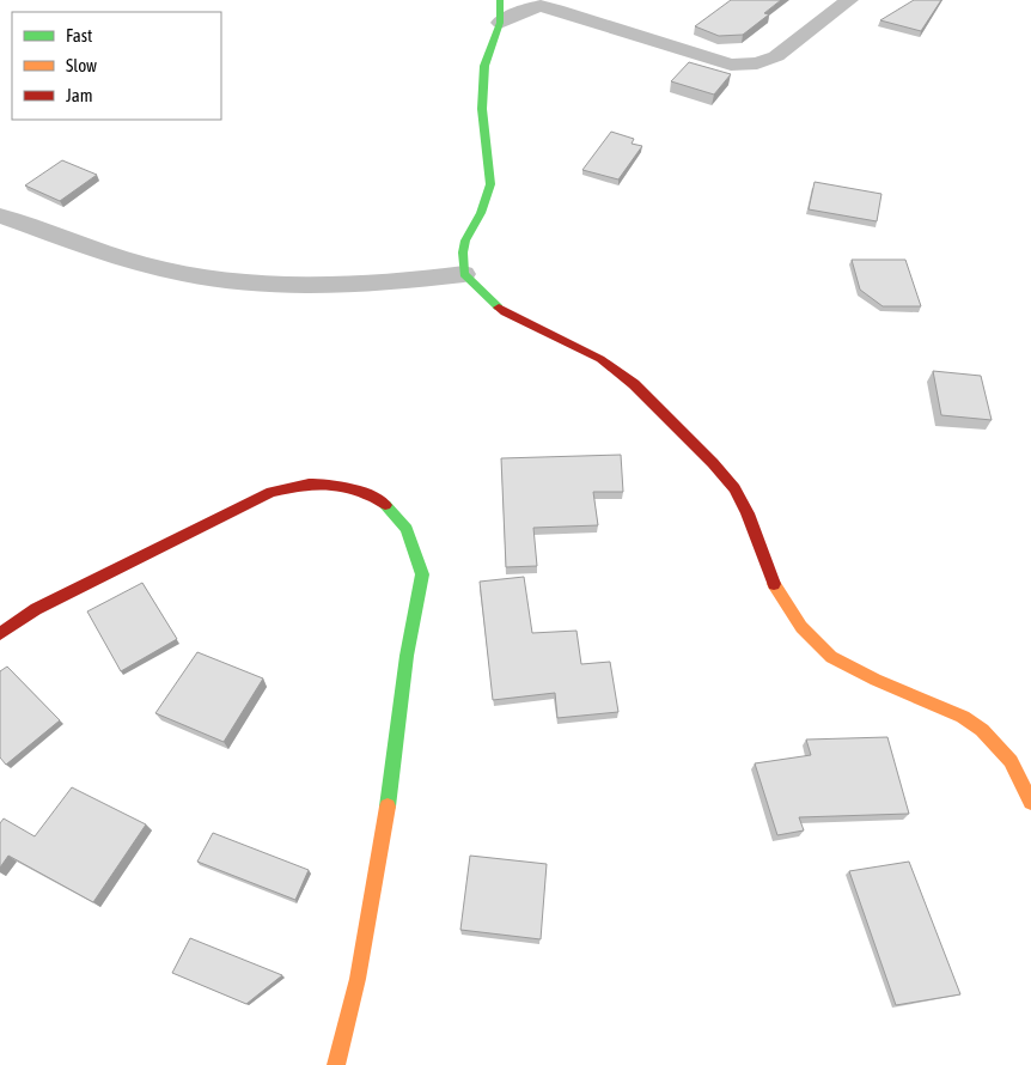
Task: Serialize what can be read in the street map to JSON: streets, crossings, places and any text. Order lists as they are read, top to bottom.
{
  "legend": ["Fast", "Slow", "Jam"]
}
